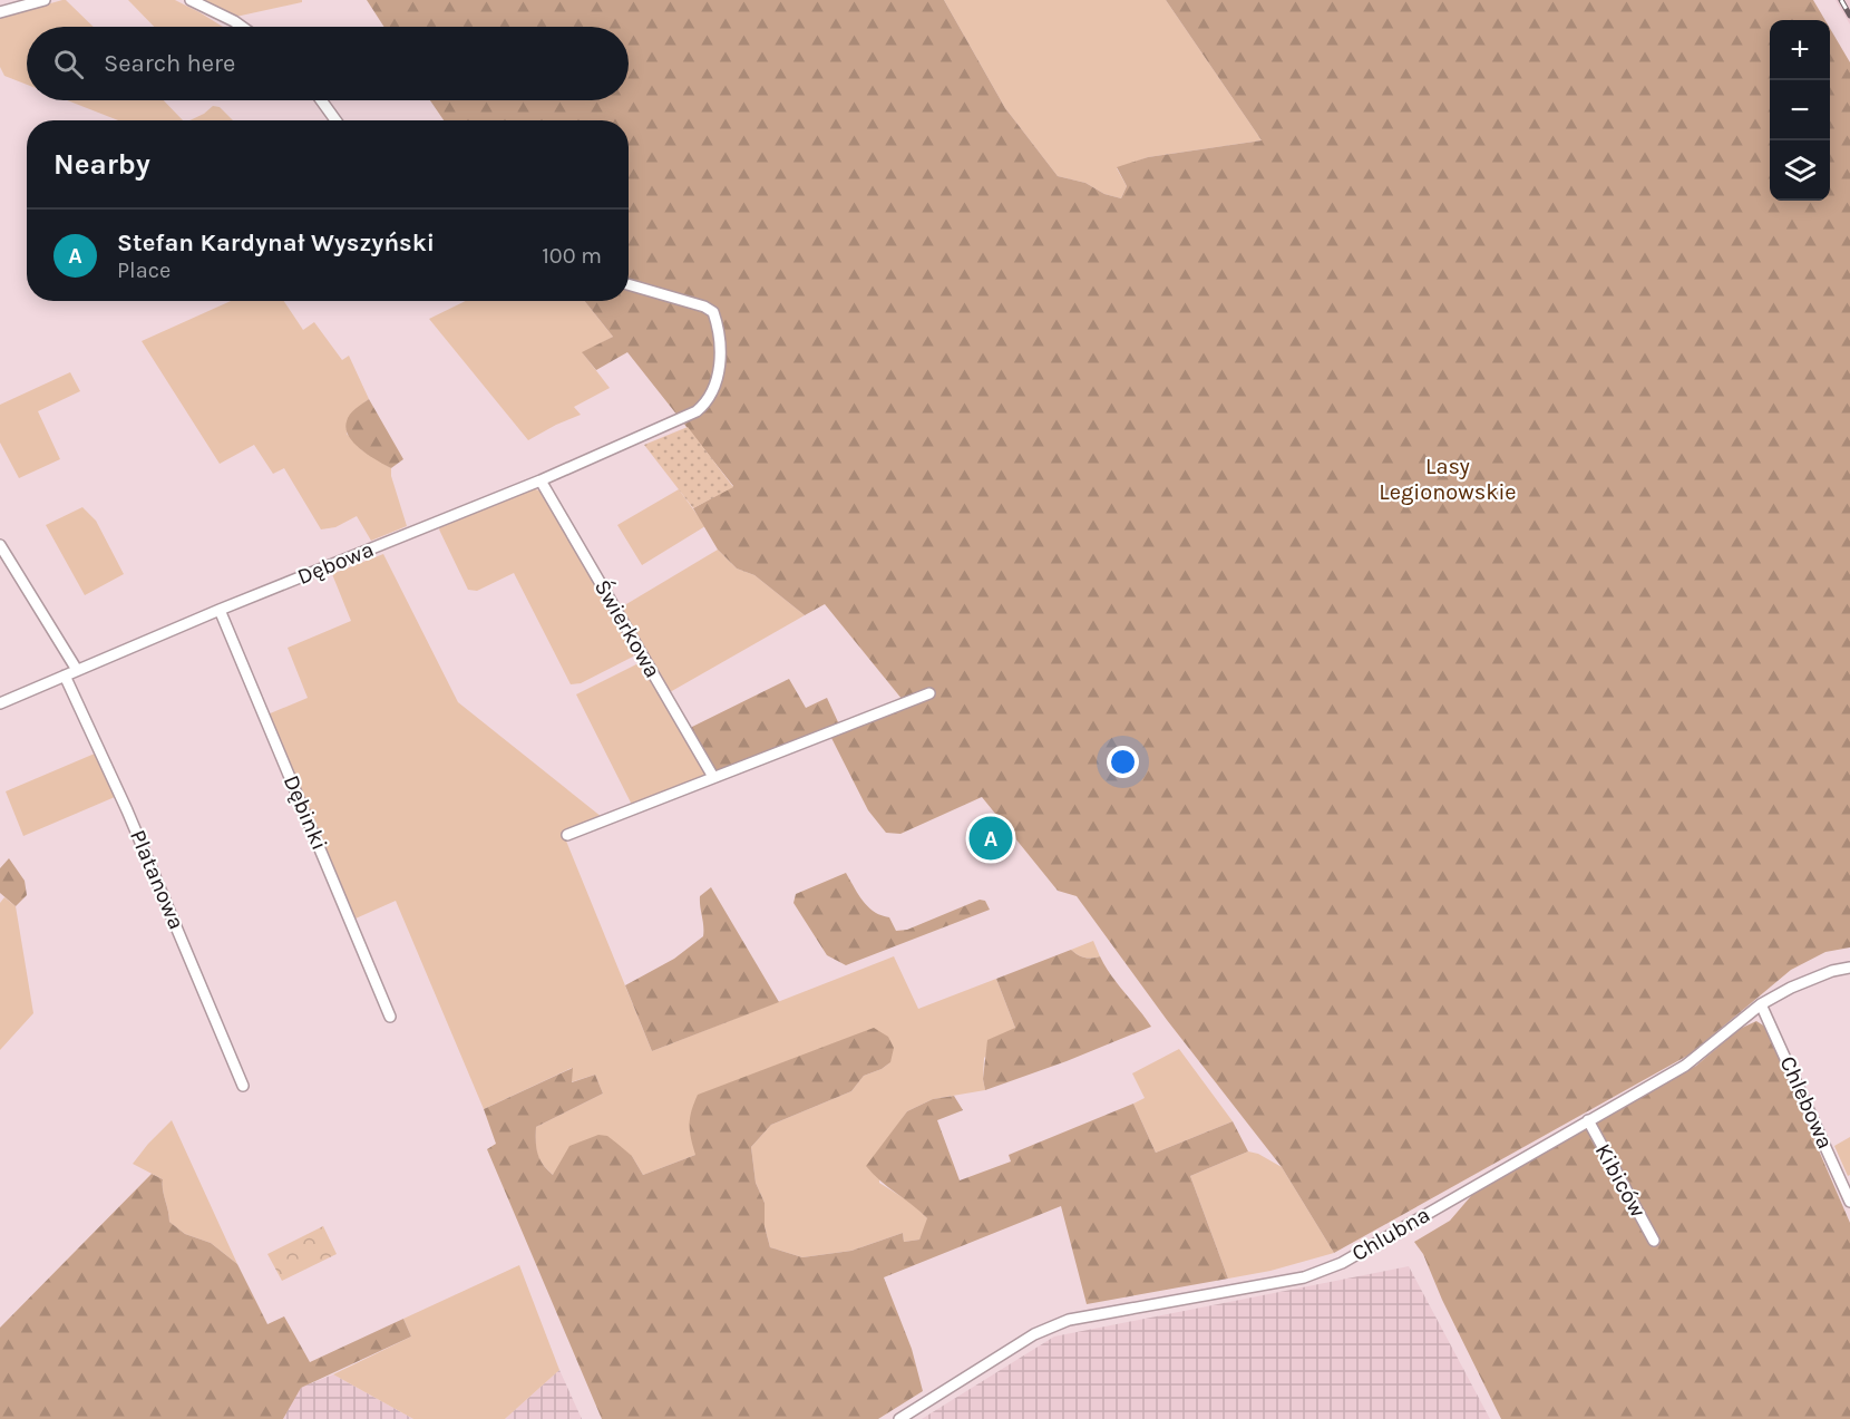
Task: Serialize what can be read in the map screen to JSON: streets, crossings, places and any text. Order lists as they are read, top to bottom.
{
  "streets": {
    "street": [
      "Dębowa",
      "Świerkowa",
      "Dębinki",
      "Platanowa",
      "Chlebowa",
      "Kibiców",
      "Chlubna"
    ]
  },
  "crossings": [
    ["Dębowa", "Świerkowa"],
    ["Dębowa", "Dębinki"],
    ["Dębowa", "Platanowa"],
    ["Chlebowa", "Chlubna"],
    ["Kibiców", "Chlubna"]
  ],
  "parks": ["Lasy Legionowskie"],
  "page": {
    "map_buttons": ["+", "−"],
    "search": "Search here",
    "heading": "Nearby",
    "list": [
      {
        "mark": "A",
        "name": "Stefan Kardynał Wyszyński",
        "note": "Place",
        "value": "100 m"
      }
    ],
    "pins": "A"
  }
}
